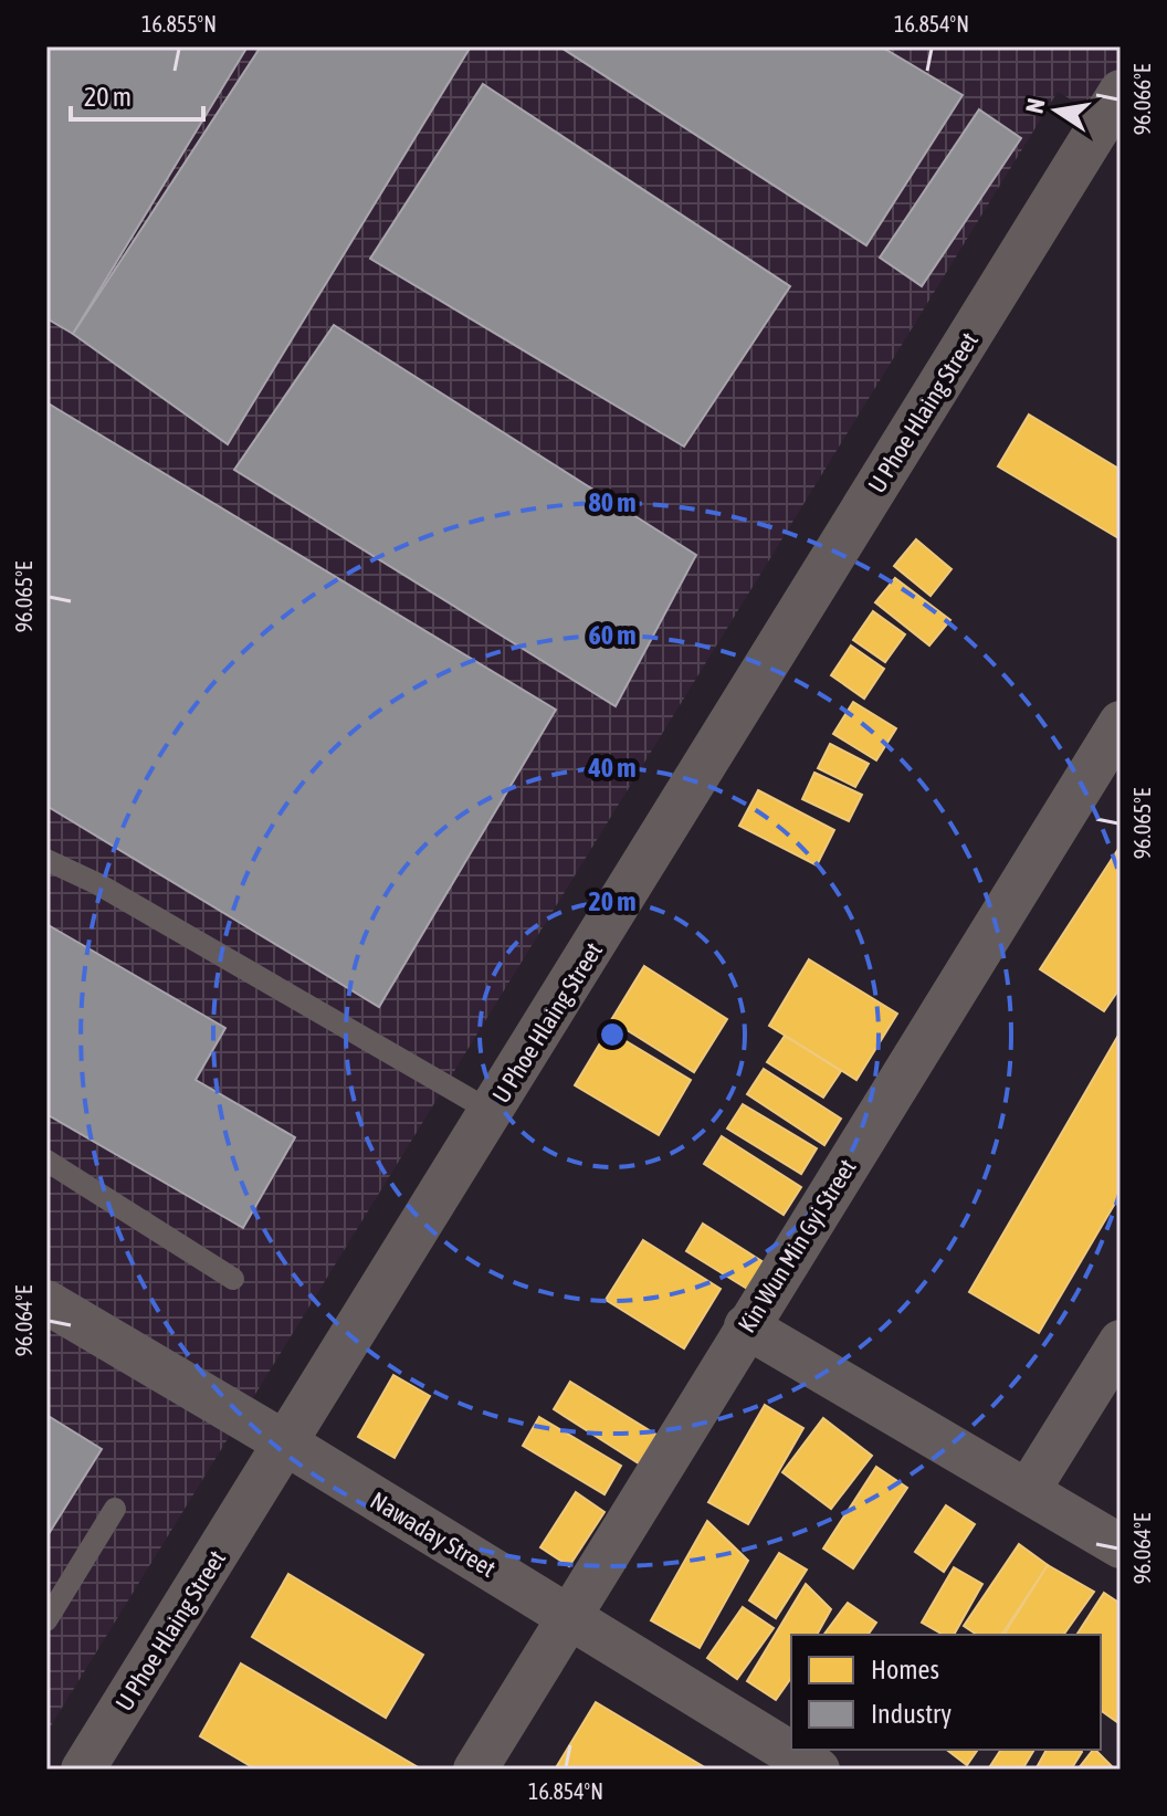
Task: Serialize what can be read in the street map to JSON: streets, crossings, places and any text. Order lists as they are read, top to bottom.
{
  "streets": {
    "street": ["U Phoe Hlaing Street", "Kin Wun Min Gyi Street", "Nawaday Street"]
  },
  "crossings": [
    ["U Phoe Hlaing Street", "Nawaday Street"],
    ["Kin Wun Min Gyi Street", "Nawaday Street"]
  ],
  "legend": ["Homes", "Industry"],
  "scale_bar": "20 m",
  "north": "left",
  "coordinates": [
    "16.855°N",
    "16.854°N",
    "96.066°E",
    "96.065°E",
    "96.064°E"
  ],
  "rings": [
    "80 m",
    "60 m",
    "40 m",
    "20 m"
  ]
}
